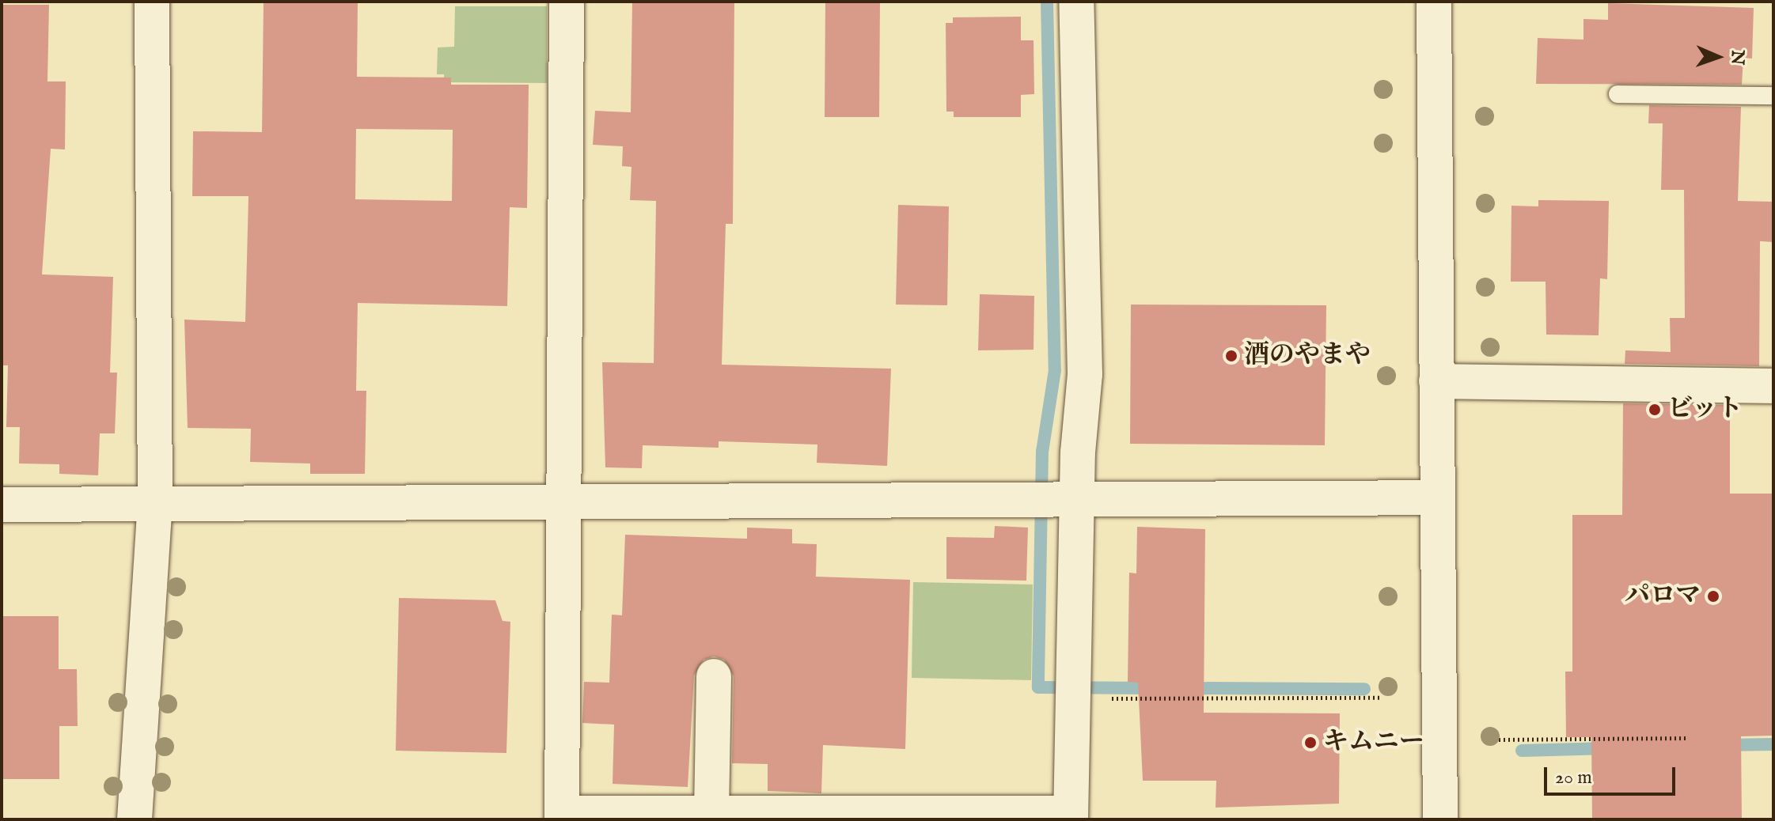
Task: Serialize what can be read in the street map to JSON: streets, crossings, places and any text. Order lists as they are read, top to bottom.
{
  "places": [
    "酒のやまや",
    "ビット",
    "パロマ",
    "キムニー"
  ],
  "scale_bar": "20 m",
  "north": "right"
}
